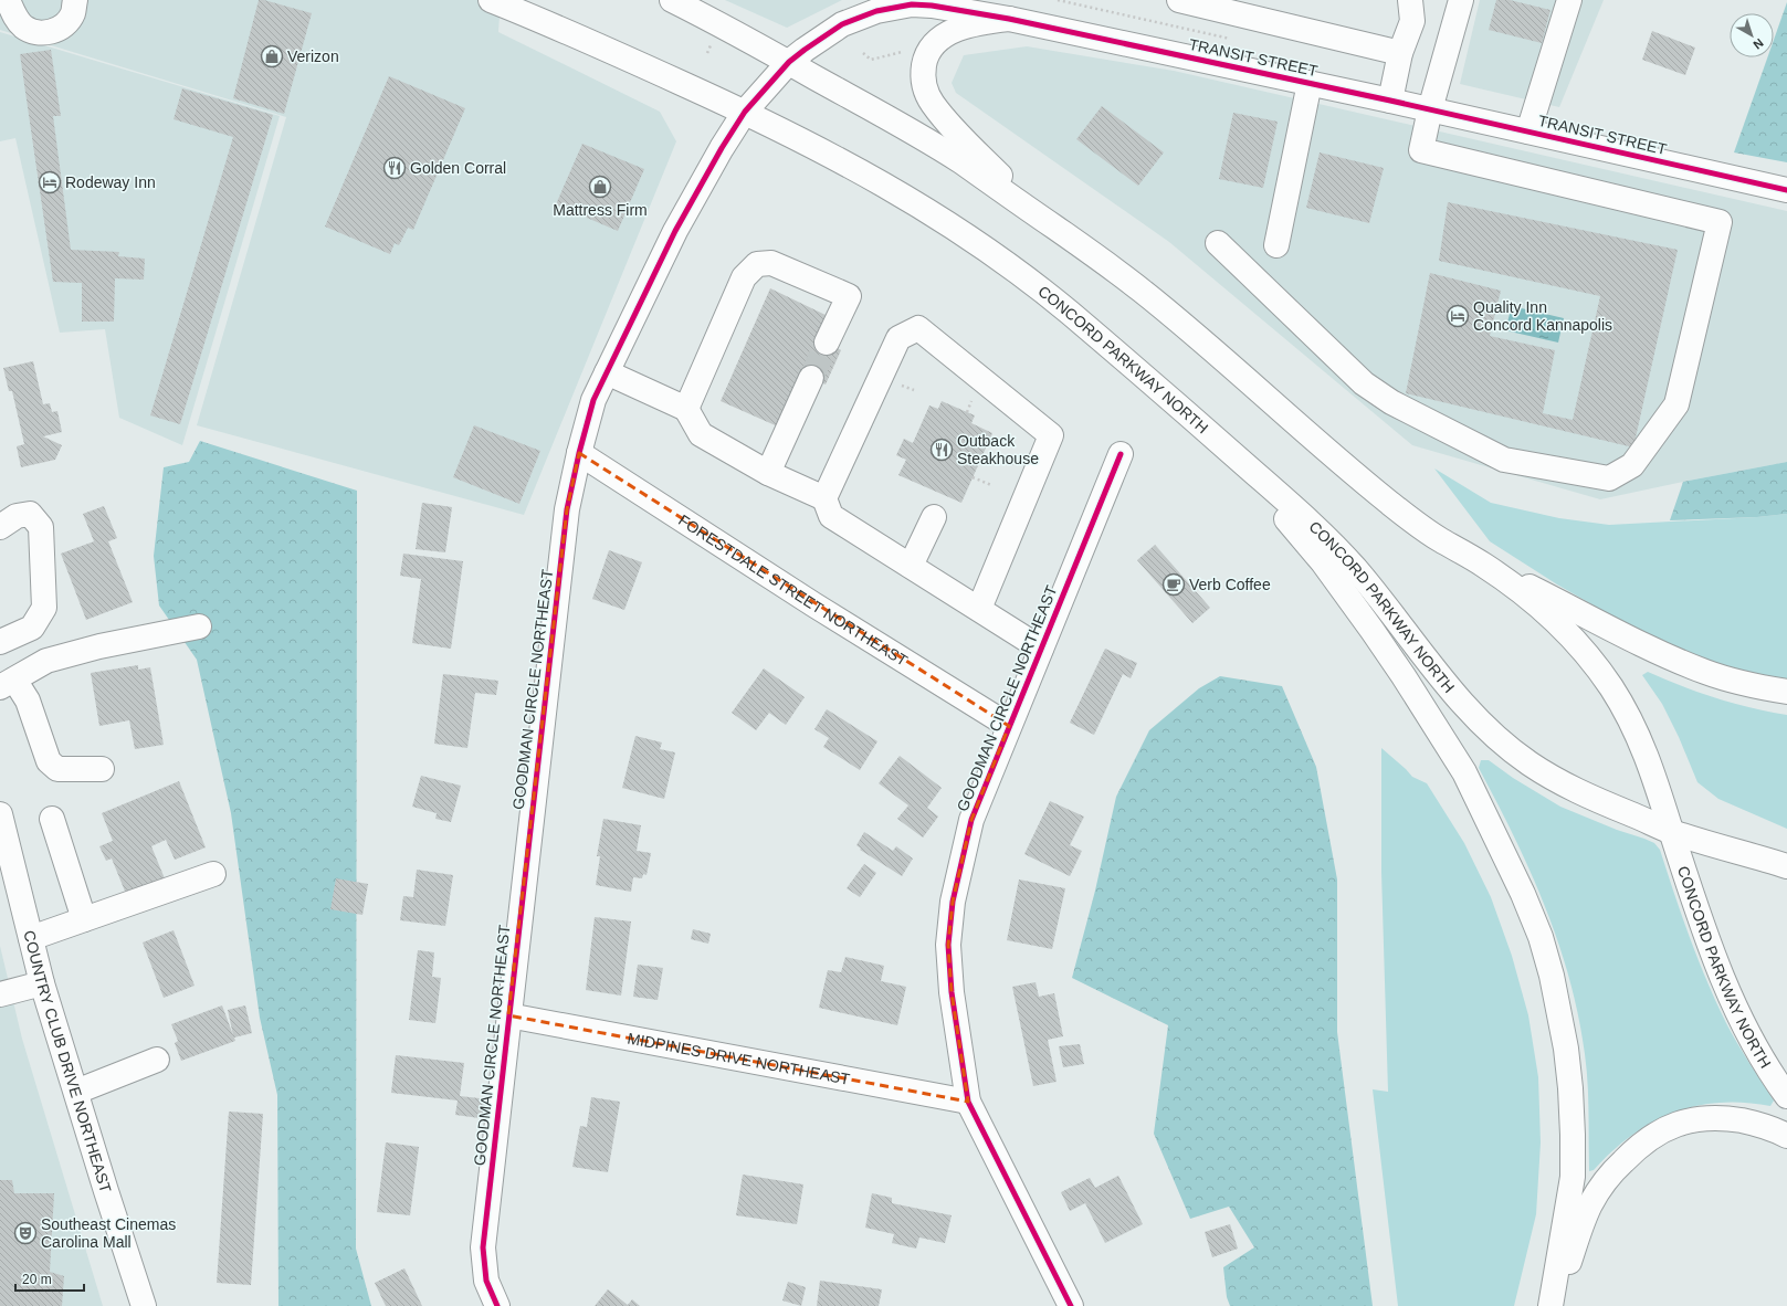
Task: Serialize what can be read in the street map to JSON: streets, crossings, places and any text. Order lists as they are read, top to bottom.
{
  "streets": {
    "main road": [
      "TRANSIT STREET",
      "CONCORD PARKWAY NORTH",
      "FORESTDALE STREET NORTHEAST",
      "GOODMAN CIRCLE NORTHEAST",
      "MIDPINES DRIVE NORTHEAST",
      "COUNTRY CLUB DRIVE NORTHEAST"
    ]
  },
  "crossings": [
    ["TRANSIT STREET", "CONCORD PARKWAY NORTH"],
    ["TRANSIT STREET", "GOODMAN CIRCLE NORTHEAST"],
    ["CONCORD PARKWAY NORTH", "GOODMAN CIRCLE NORTHEAST"],
    ["FORESTDALE STREET NORTHEAST", "GOODMAN CIRCLE NORTHEAST"],
    ["GOODMAN CIRCLE NORTHEAST", "MIDPINES DRIVE NORTHEAST"]
  ],
  "places": {
    "shop": ["Verizon", "Mattress Firm"],
    "restaurant": ["Golden Corral", "Outback Steakhouse"],
    "hotel": ["Rodeway Inn", "Quality Inn Concord Kannapolis"],
    "cafe": ["Verb Coffee"],
    "theatre": ["Southeast Cinemas Carolina Mall"]
  },
  "scale_bar": "20 m",
  "north": "bottom right"
}
